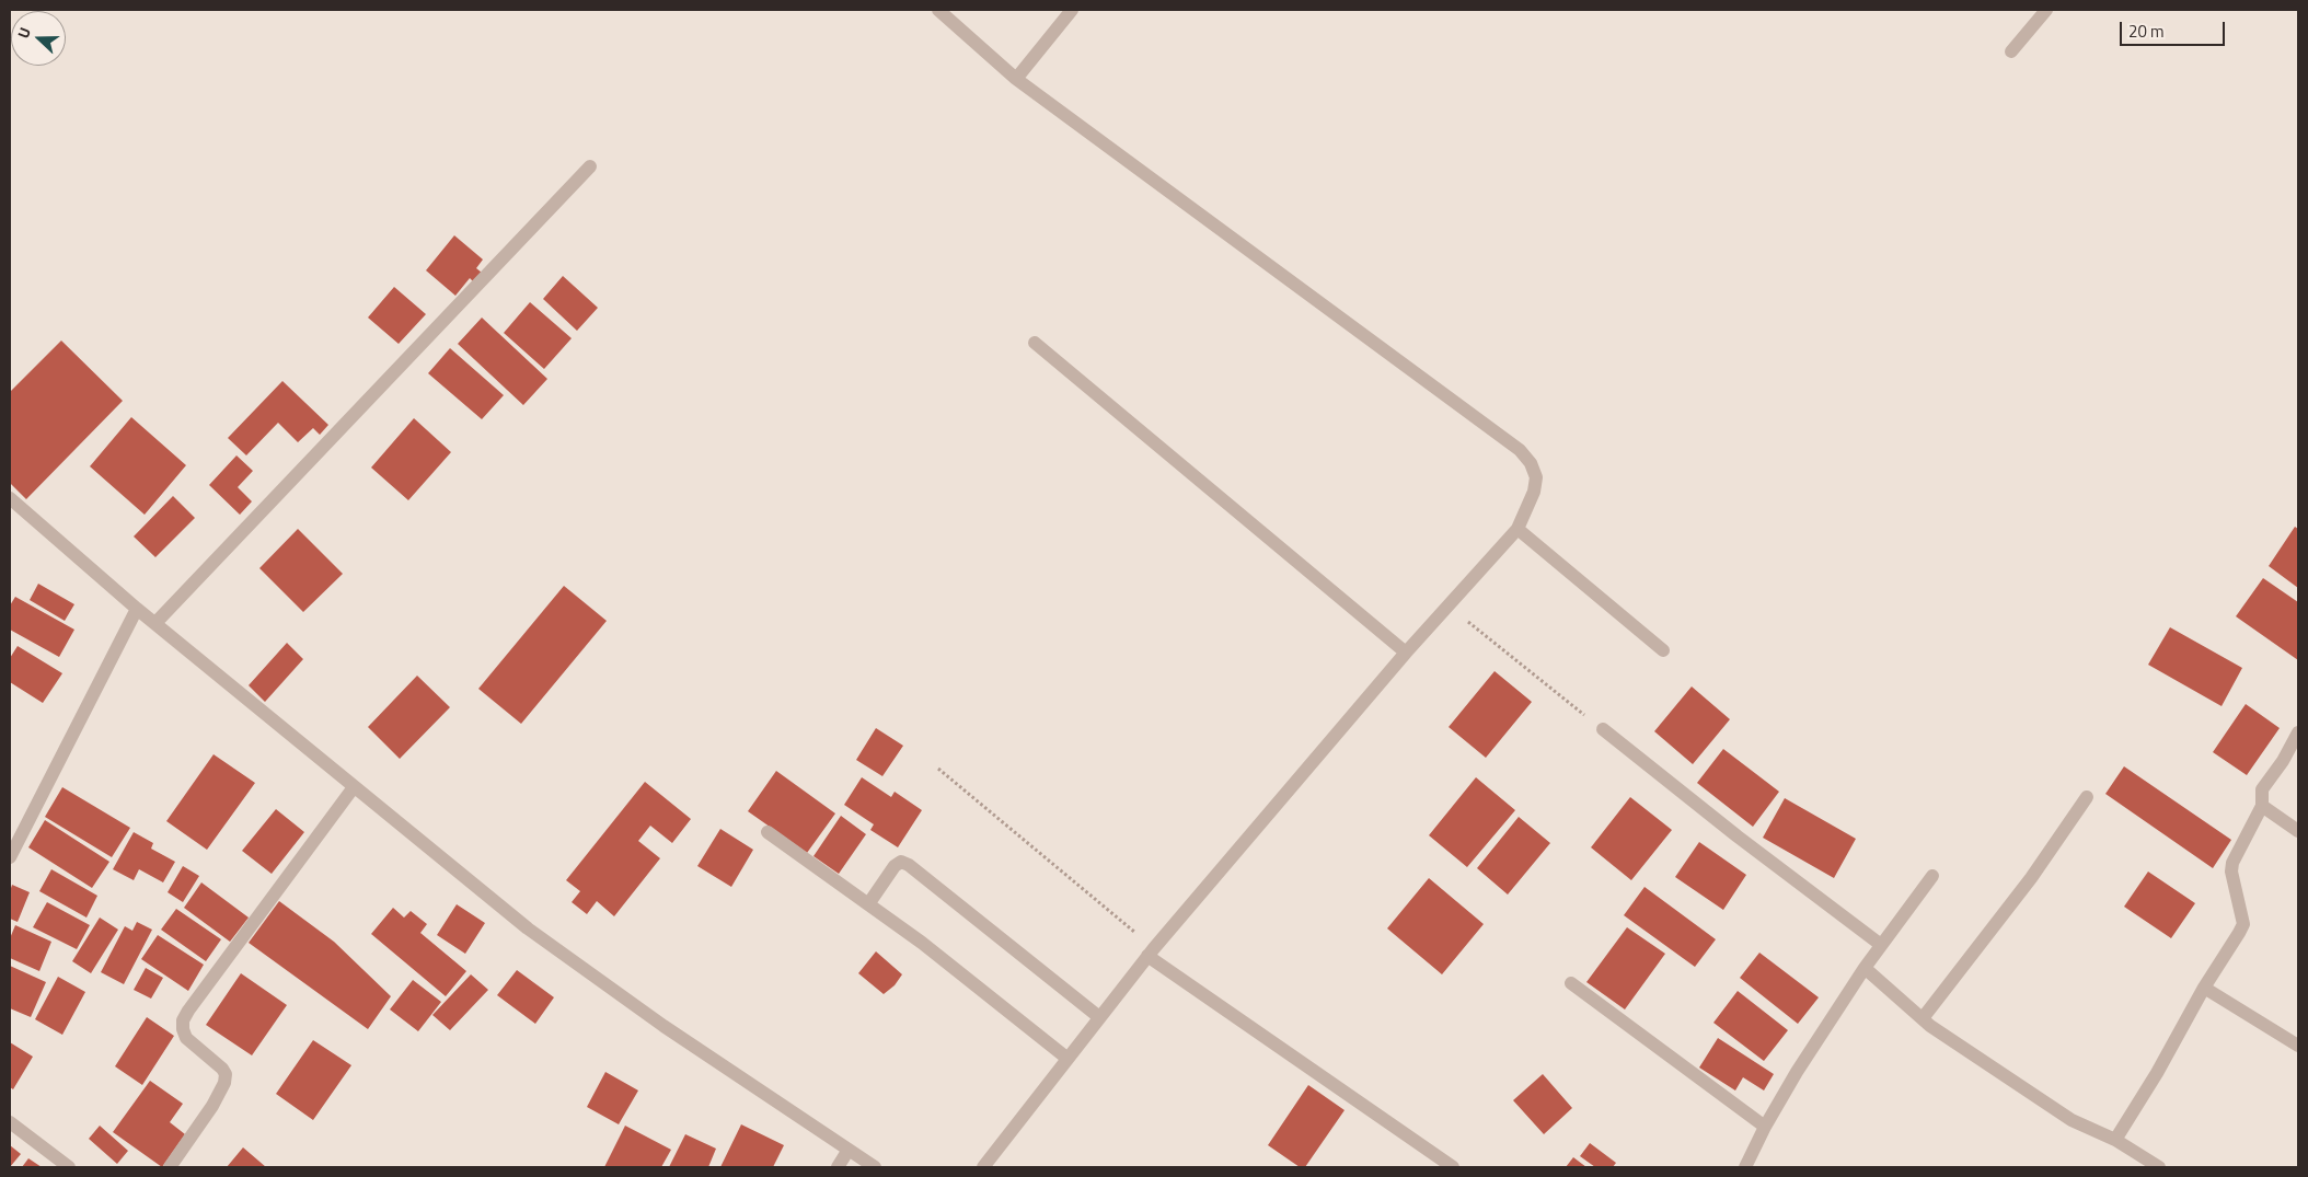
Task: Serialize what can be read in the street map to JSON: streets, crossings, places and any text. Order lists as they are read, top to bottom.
{
  "scale_bar": "20 m",
  "north": "left"
}
